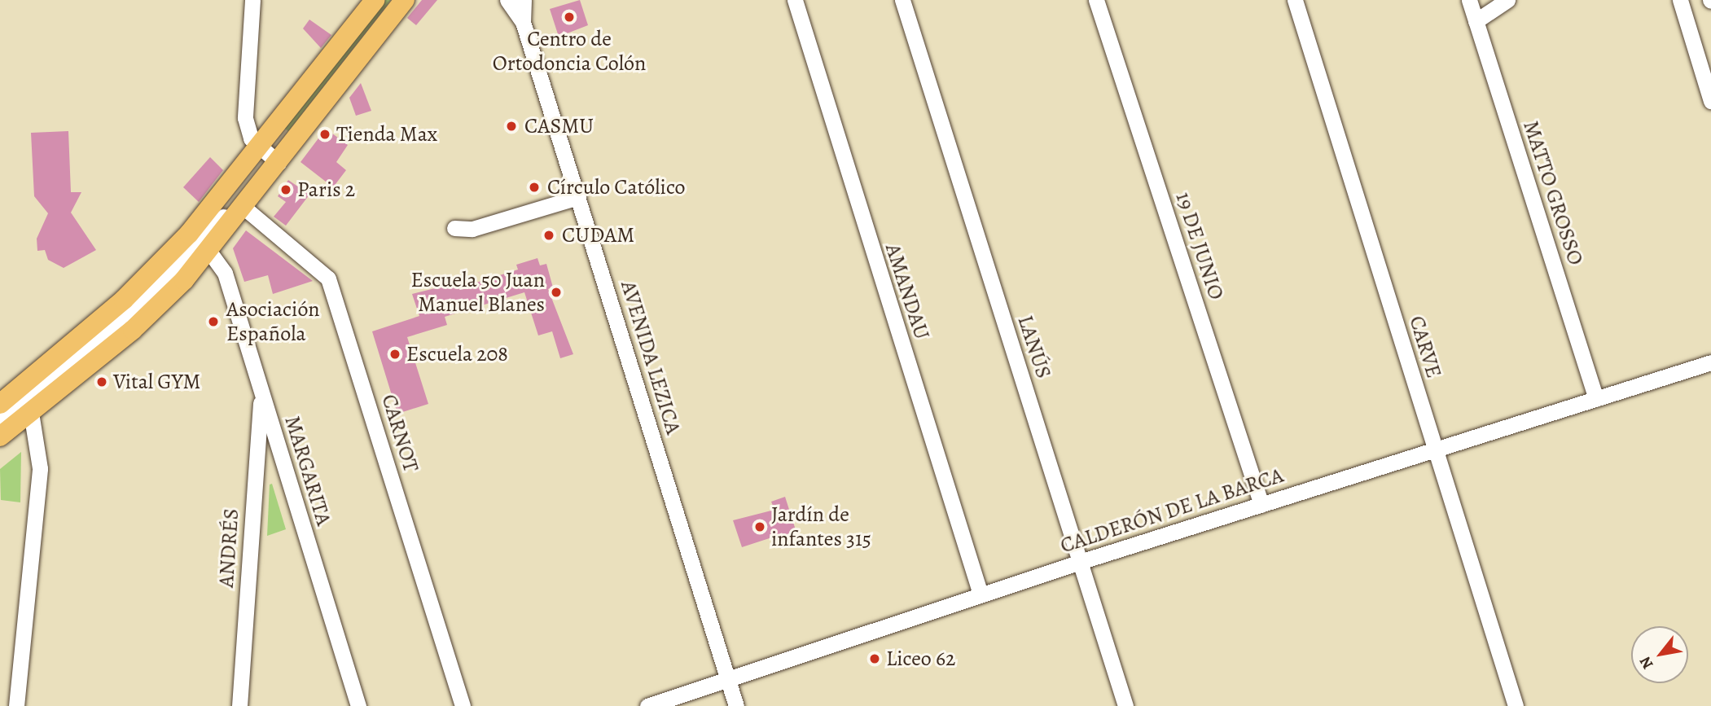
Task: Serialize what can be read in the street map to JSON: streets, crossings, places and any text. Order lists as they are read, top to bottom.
{
  "streets": {
    "street": [
      "MATTO GROSSO",
      "19 DE JUNIO",
      "AMANDAU",
      "LANÚS",
      "CARVE",
      "AVENIDA LEZICA",
      "CARNOT",
      "MARGARITA",
      "CALDERÓN DE LA BARCA",
      "ANDRÉS"
    ]
  },
  "crossings": [
    ["MATTO GROSSO", "CALDERÓN DE LA BARCA"],
    ["19 DE JUNIO", "CALDERÓN DE LA BARCA"],
    ["AMANDAU", "CALDERÓN DE LA BARCA"],
    ["LANÚS", "CALDERÓN DE LA BARCA"],
    ["CARVE", "CALDERÓN DE LA BARCA"],
    ["AVENIDA LEZICA", "CALDERÓN DE LA BARCA"],
    ["MARGARITA", "ANDRÉS"]
  ],
  "places": [
    "Centro de Ortodoncia Colón",
    "CASMU",
    "Tienda Max",
    "Círculo Católico",
    "Paris 2",
    "CUDAM",
    "Escuela 50 Juan Manuel Blanes",
    "Asociación Española",
    "Escuela 208",
    "Vital GYM",
    "Jardín de infantes 315",
    "Liceo 62"
  ],
  "north": "bottom left"
}
